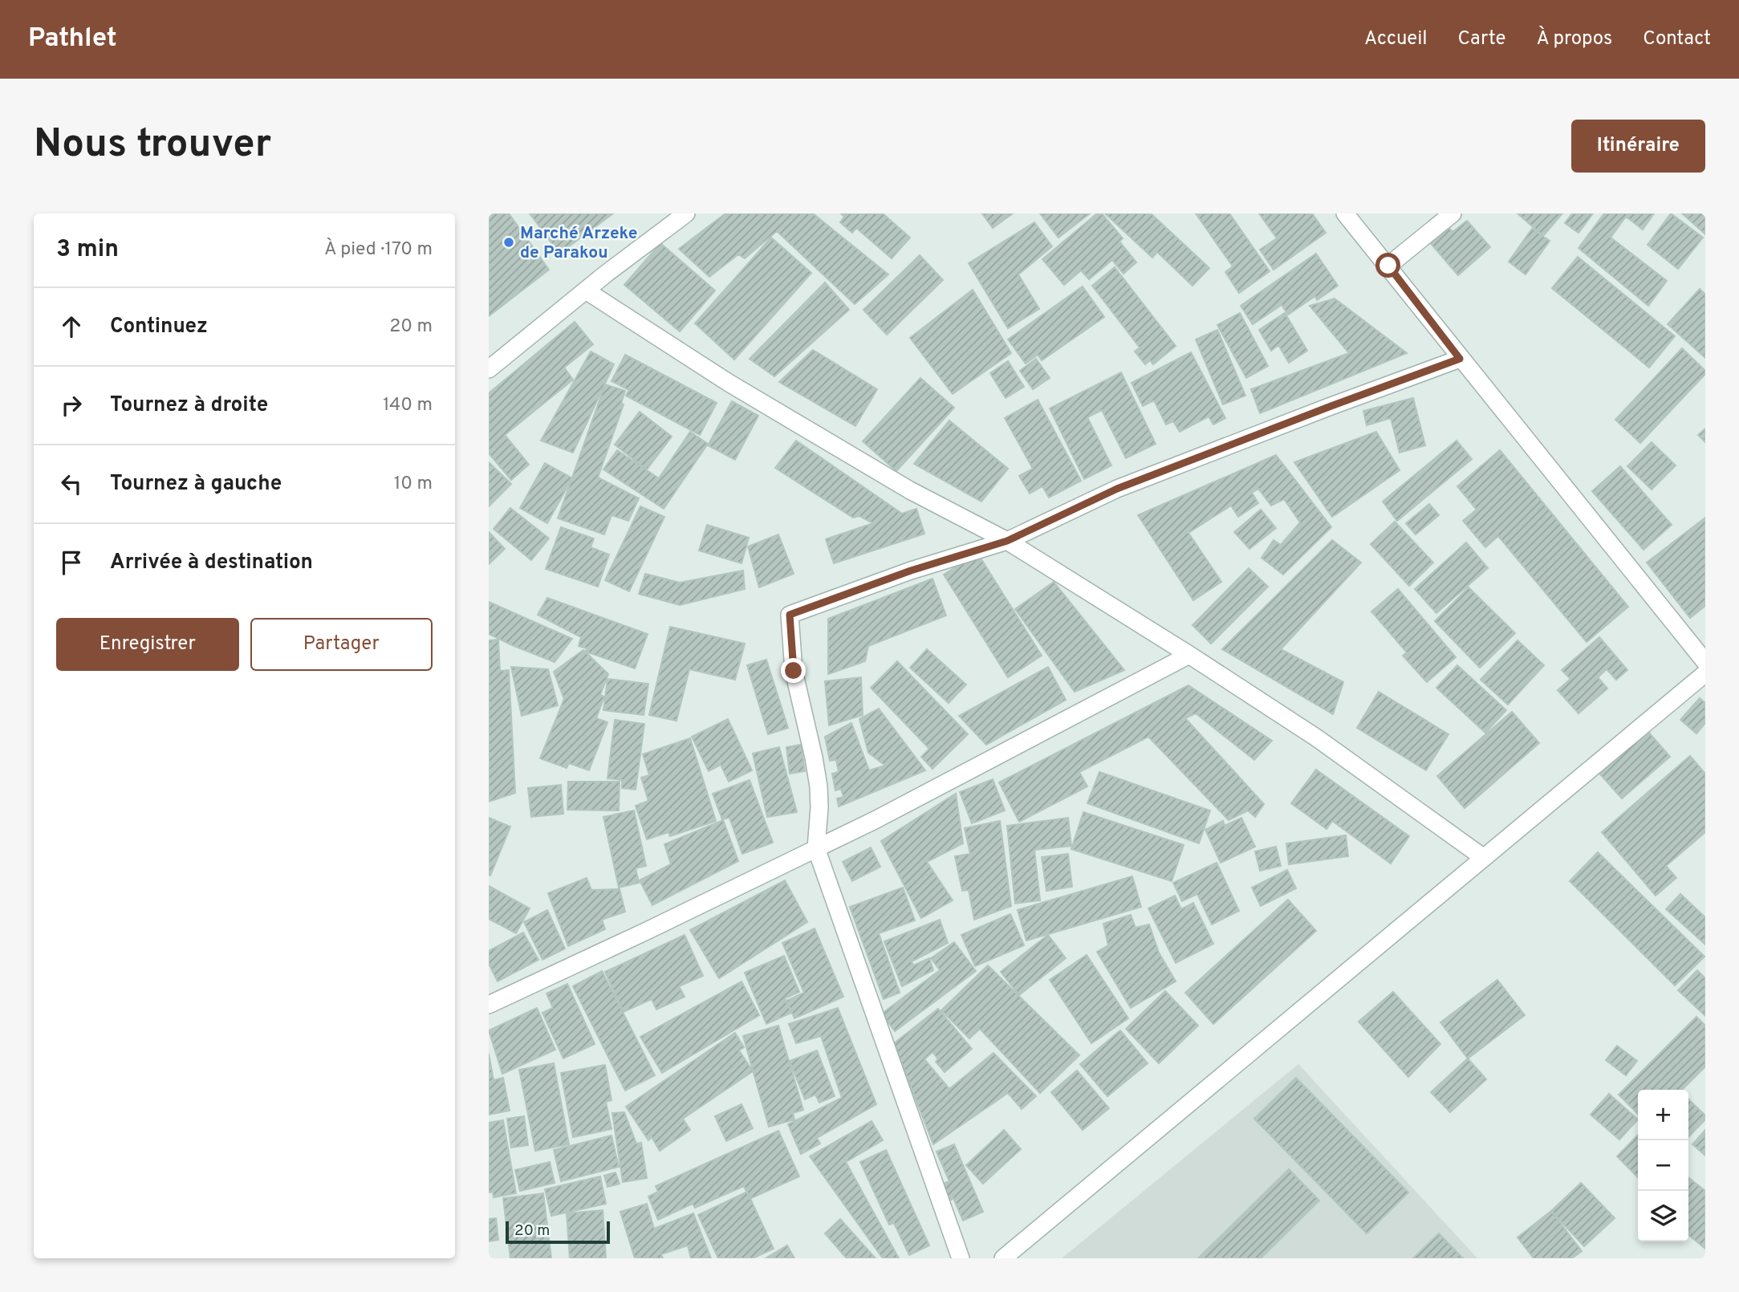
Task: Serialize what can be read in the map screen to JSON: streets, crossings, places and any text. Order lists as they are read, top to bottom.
{
  "places": ["Marché Arzeke de Parakou"],
  "scale_bar": "20 m",
  "page": {
    "header": "Pathlet",
    "nav": [
      "Accueil",
      "Carte",
      "À propos",
      "Contact"
    ],
    "buttons": [
      "Itinéraire",
      ["Enregistrer", "Partager"]
    ],
    "title": "Nous trouver",
    "heading": ["3 min", "À pied · 170 m"],
    "list": [
      ["Continuez", "20 m"],
      ["Tournez à droite", "140 m"],
      ["Tournez à gauche", "10 m"],
      "Arrivée à destination"
    ],
    "map_buttons": ["+", "−"],
    "scale": "20 m"
  }
}
